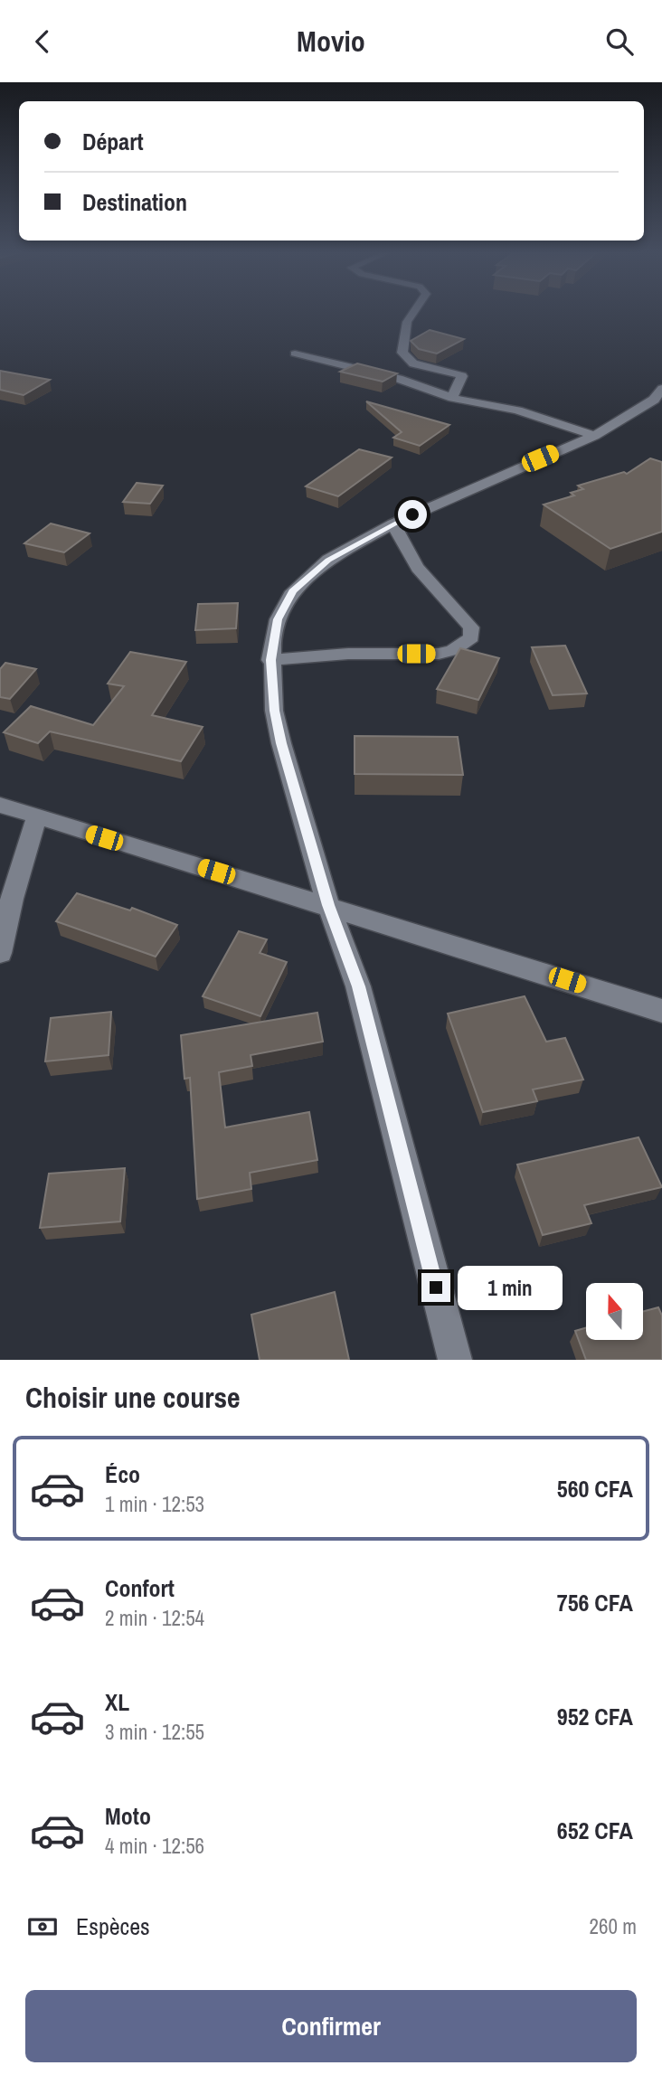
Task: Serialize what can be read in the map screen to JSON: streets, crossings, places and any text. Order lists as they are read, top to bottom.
{
  "north": "top",
  "page": {
    "header": "Movio",
    "banner": ["Départ", "Destination"],
    "bubble": "1 min",
    "heading": "Choisir une course",
    "list": [
      {
        "name": "Éco",
        "note": "1 min · 12:53",
        "value": "560 CFA"
      },
      {
        "name": "Confort",
        "note": "2 min · 12:54",
        "value": "756 CFA"
      },
      {
        "name": "XL",
        "note": "3 min · 12:55",
        "value": "952 CFA"
      },
      {
        "name": "Moto",
        "note": "4 min · 12:56",
        "value": "652 CFA"
      }
    ],
    "pay": ["Espèces", "260 m"],
    "buttons": "Confirmer"
  }
}
